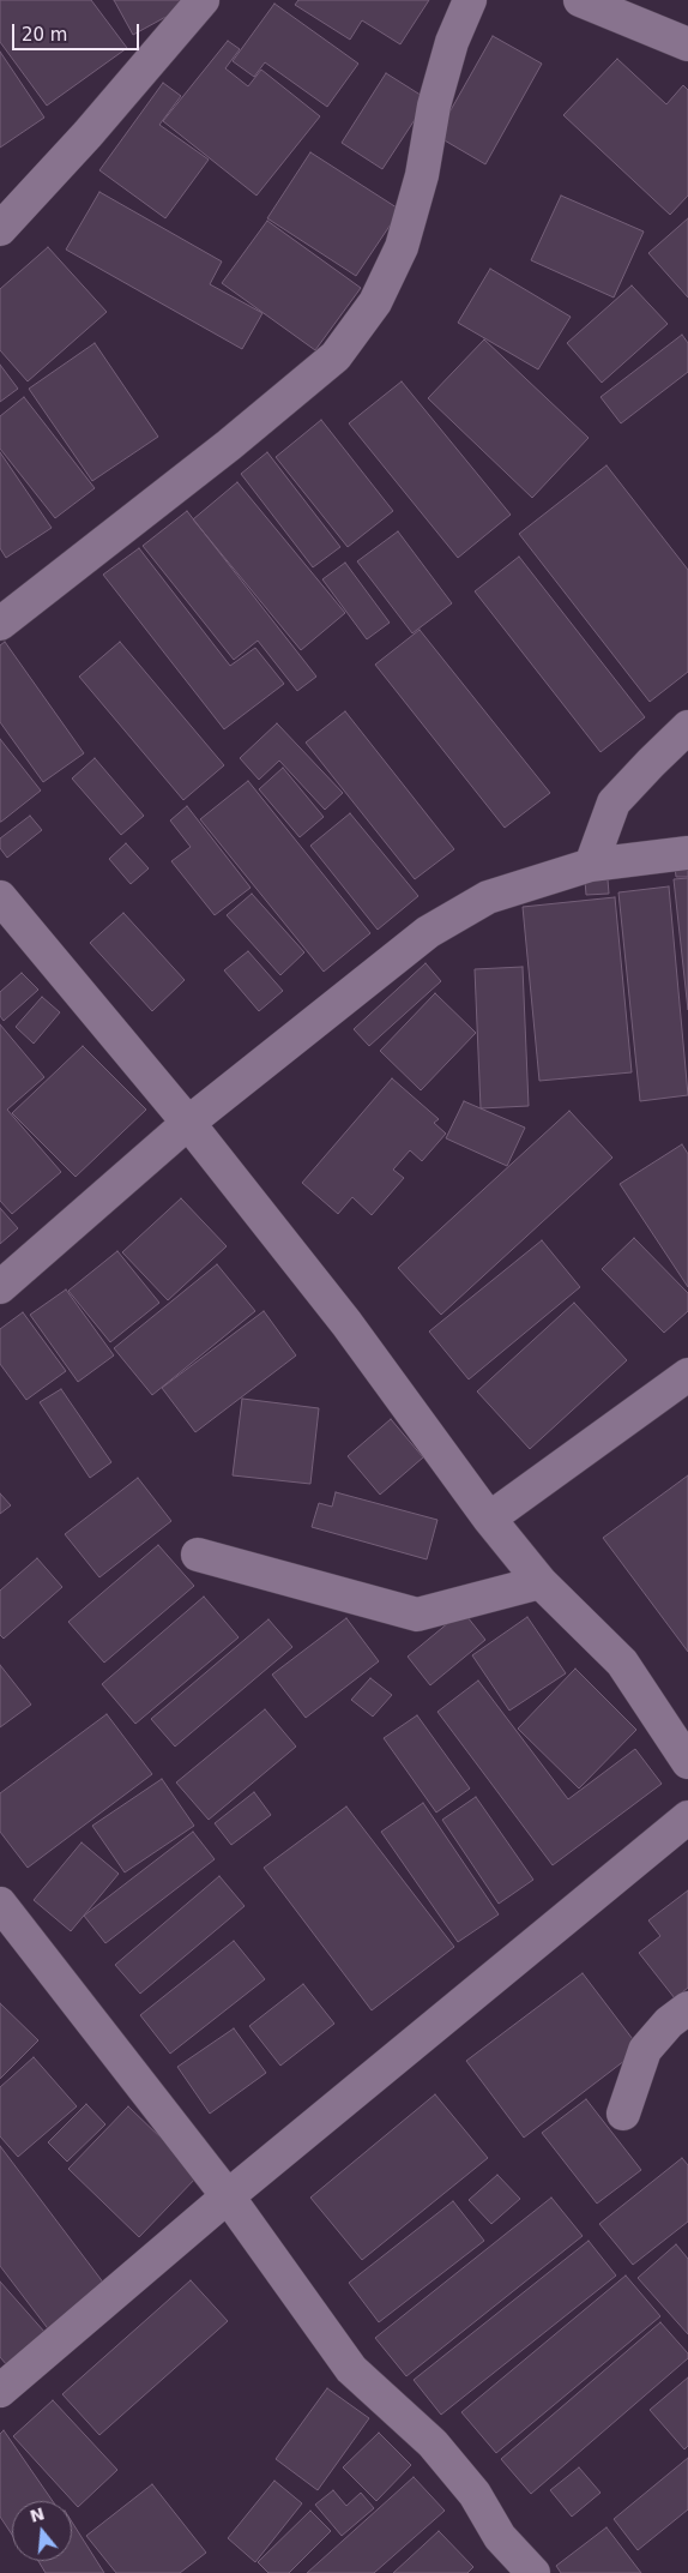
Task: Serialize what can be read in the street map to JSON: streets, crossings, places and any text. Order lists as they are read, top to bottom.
{
  "scale_bar": "20 m",
  "north": "top"
}
